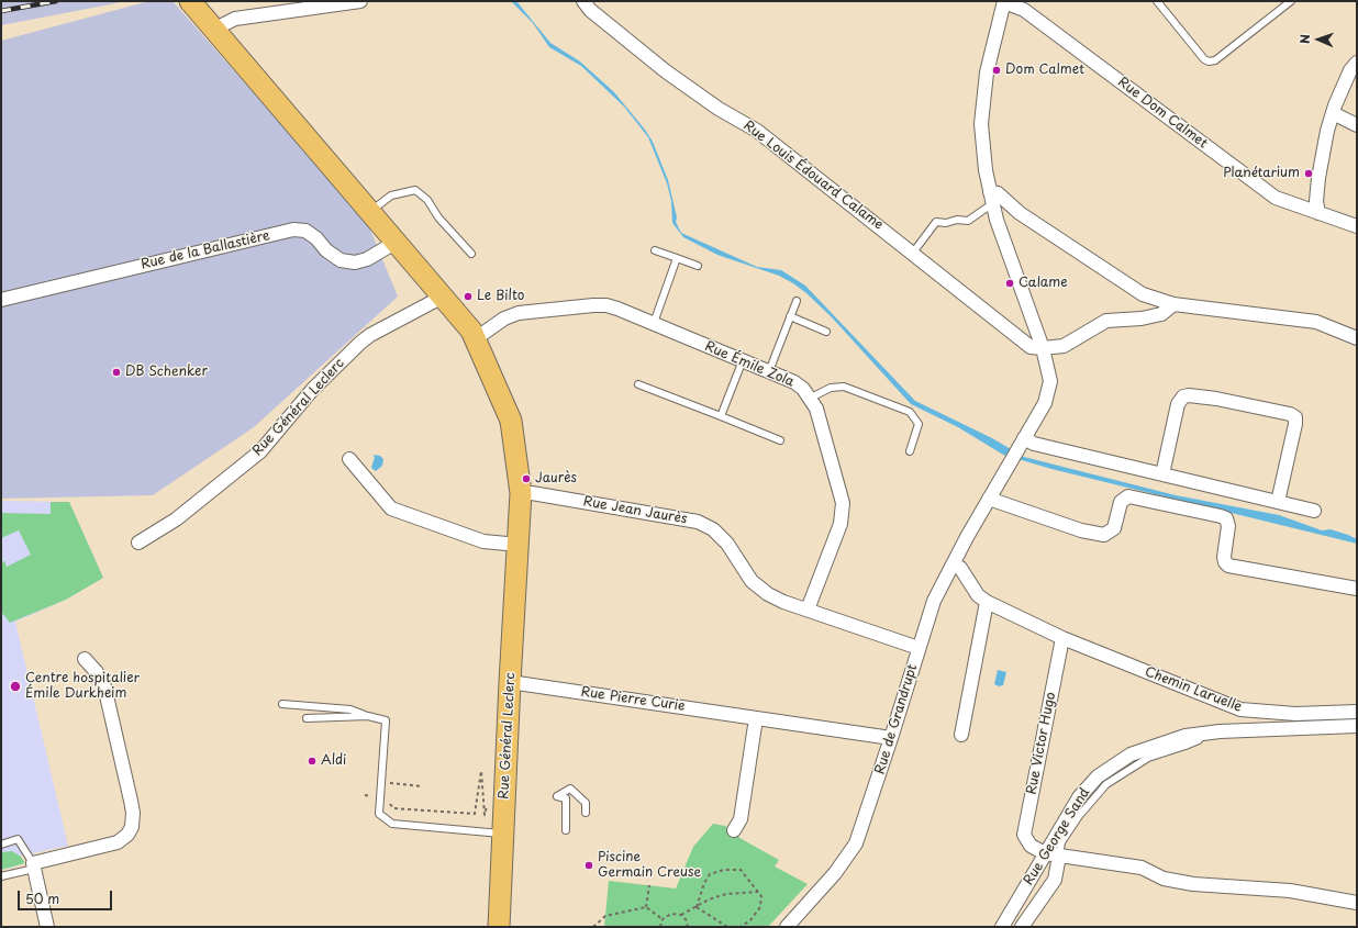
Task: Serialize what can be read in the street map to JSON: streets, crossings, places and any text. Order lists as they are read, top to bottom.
{
  "streets": {
    "main road": ["Rue Général Leclerc"],
    "street": [
      "Rue Dom Calmet",
      "Rue Louis Édouard Calame",
      "Rue de la Ballastière",
      "Rue Émile Zola",
      "Rue Jean Jaurès",
      "Chemin Laruelle",
      "Rue Pierre Curie",
      "Rue de Grandrupt",
      "Rue Victor Hugo",
      "Rue George Sand"
    ]
  },
  "crossings": [
    ["Rue Dom Calmet", "Rue de Grandrupt"],
    ["Rue Louis Édouard Calame", "Rue de Grandrupt"],
    ["Rue de la Ballastière", "Rue Général Leclerc"],
    ["Rue Émile Zola", "Rue Général Leclerc"],
    ["Rue Émile Zola", "Rue Jean Jaurès"],
    ["Rue Général Leclerc", "Rue Jean Jaurès"],
    ["Rue Général Leclerc", "Rue Pierre Curie"],
    ["Rue Jean Jaurès", "Rue de Grandrupt"],
    ["Chemin Laruelle", "Rue Victor Hugo"],
    ["Rue Pierre Curie", "Rue de Grandrupt"],
    ["Rue Victor Hugo", "Rue George Sand"]
  ],
  "places": [
    "Dom Calmet",
    "Planétarium",
    "Calame",
    "Le Bilto",
    "DB Schenker",
    "Jaurès",
    "Centre hospitalier Émile Durkheim",
    "Aldi",
    "Piscine Germain Creuse"
  ],
  "scale_bar": "50 m",
  "north": "left"
}
